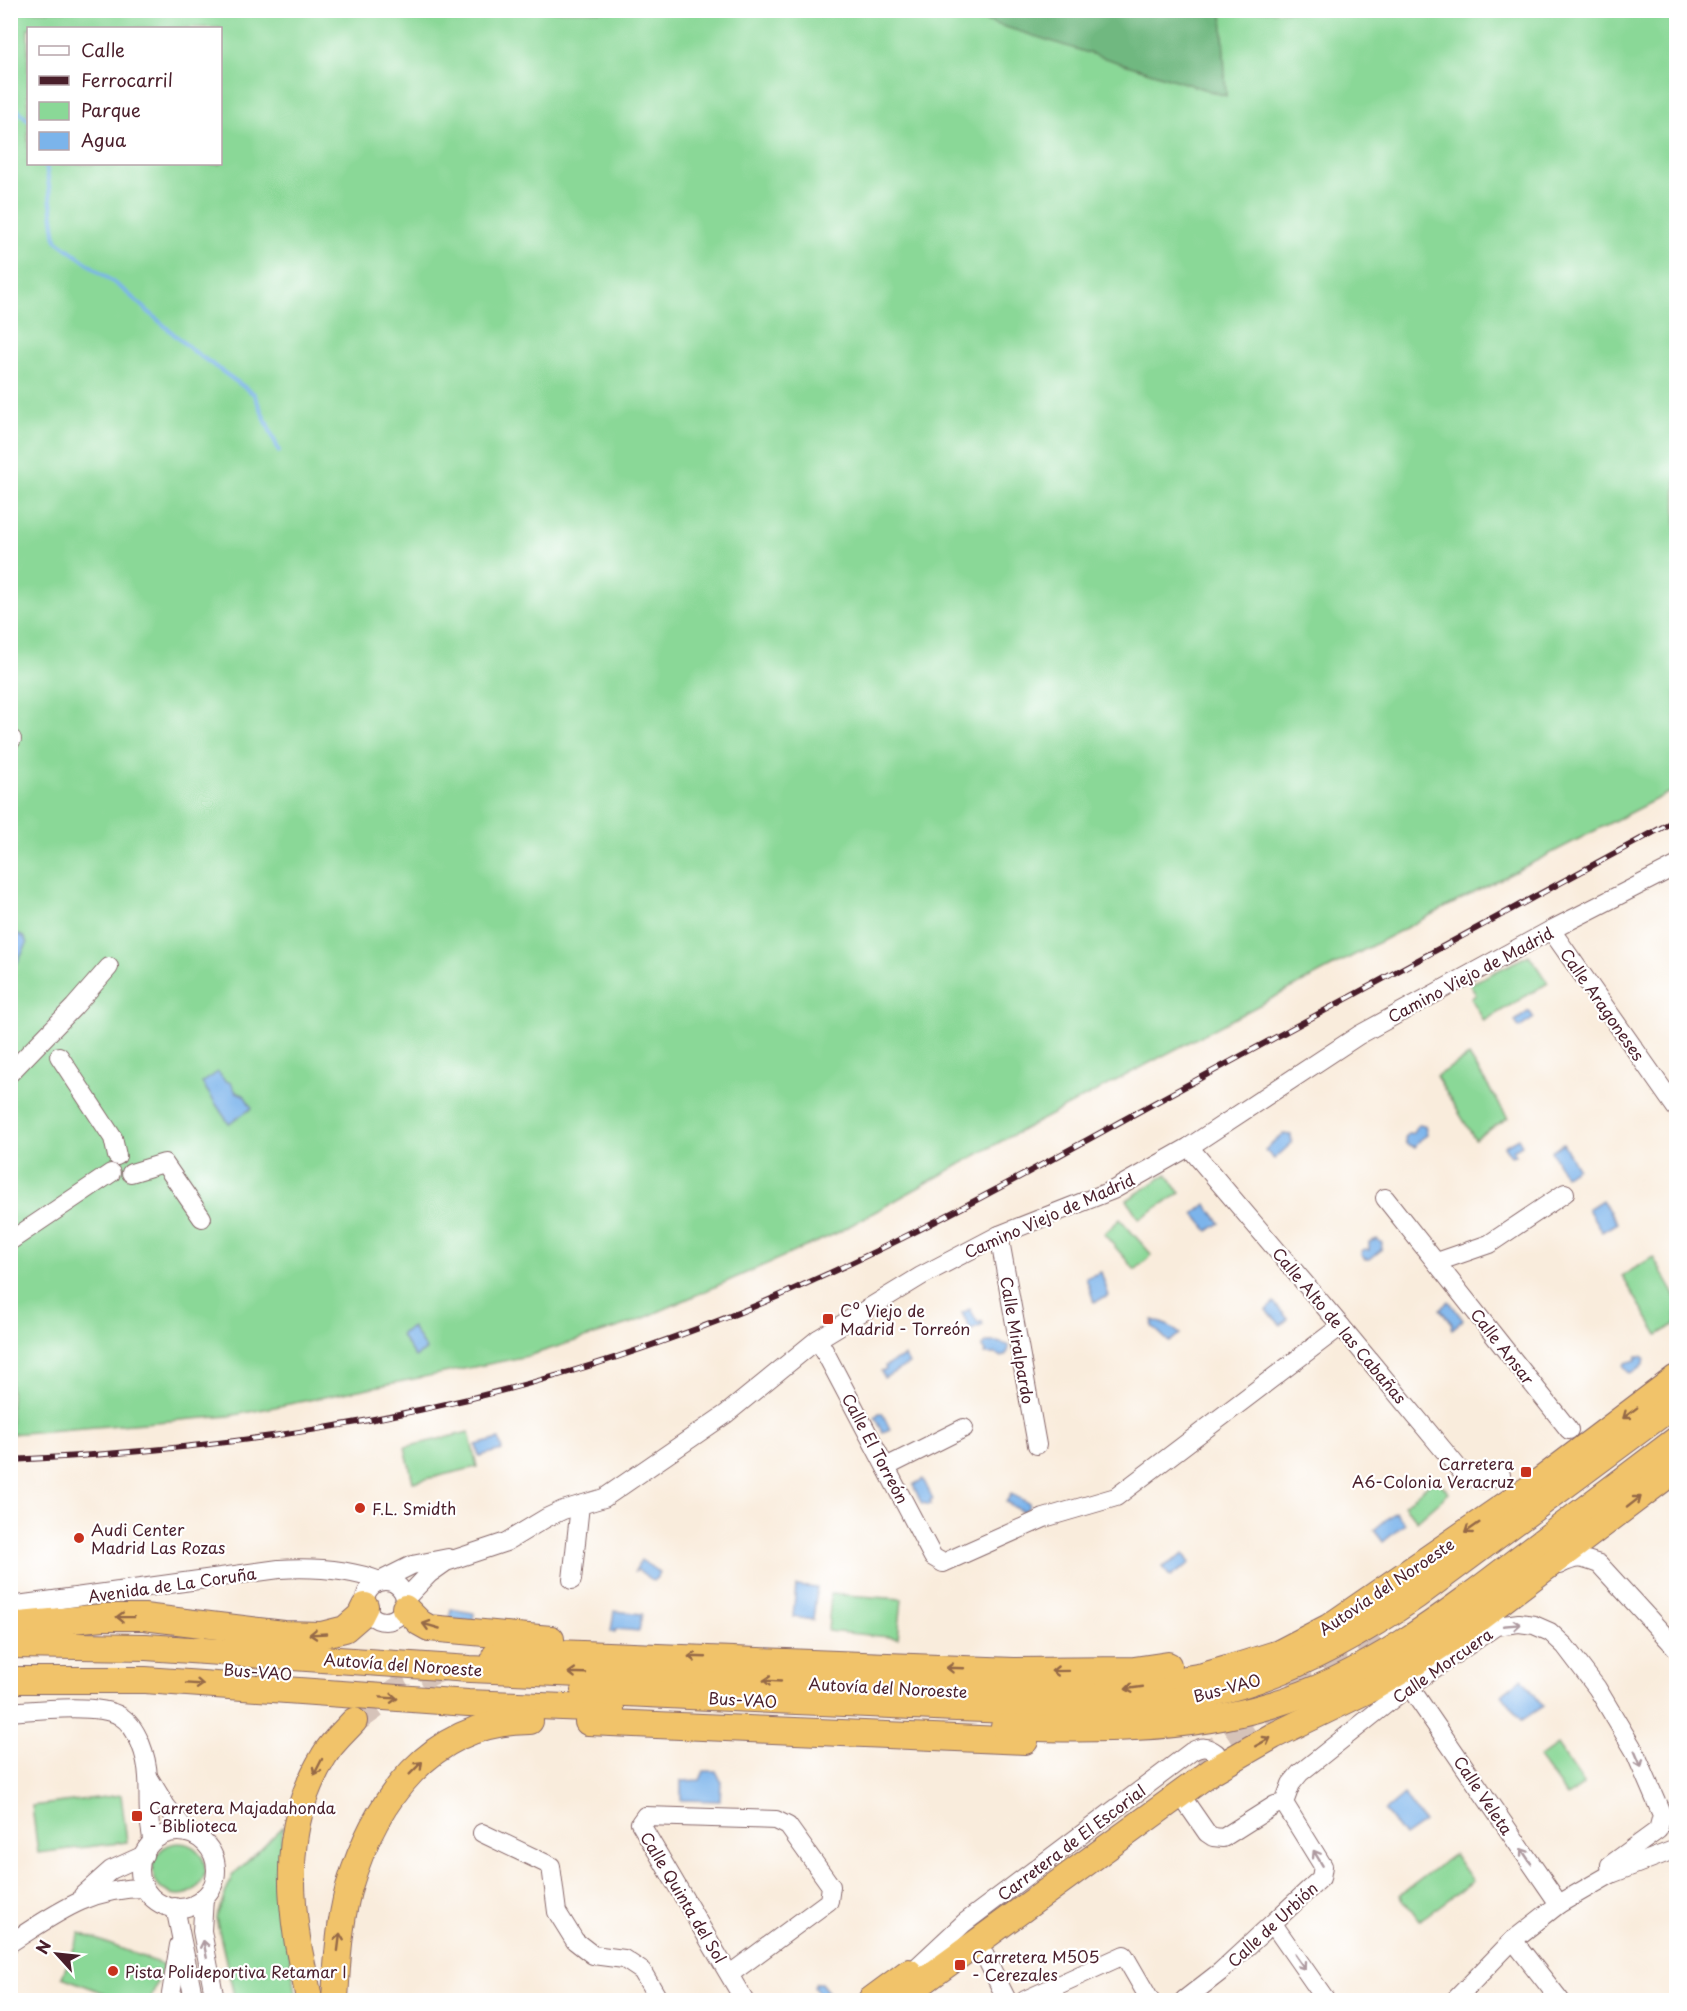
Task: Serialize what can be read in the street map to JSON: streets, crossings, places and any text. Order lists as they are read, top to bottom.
{
  "streets": {
    "highway": ["Autovía del Noroeste", "Bus-VAO"],
    "street": [
      "Camino Viejo de Madrid",
      "Calle Aragoneses",
      "Calle Alto de las Cabañas",
      "Calle Miralpardo",
      "Calle Ansar",
      "Calle El Torreón",
      "Avenida de La Coruña",
      "Calle Morcuera",
      "Calle Veleta",
      "Carretera de El Escorial",
      "Calle Quinta del Sol",
      "Calle de Urbión"
    ]
  },
  "crossings": [
    ["Camino Viejo de Madrid", "Calle Aragoneses"],
    ["Camino Viejo de Madrid", "Calle Alto de las Cabañas"],
    ["Camino Viejo de Madrid", "Calle Miralpardo"],
    ["Camino Viejo de Madrid", "Calle El Torreón"],
    ["Camino Viejo de Madrid", "Avenida de La Coruña"],
    ["Calle Alto de las Cabañas", "Calle El Torreón"],
    ["Calle Morcuera", "Calle Veleta"],
    ["Calle Morcuera", "Calle de Urbión"]
  ],
  "one_way": ["Calle Veleta"],
  "places": {
    "transit": [
      "Cº Viejo de Madrid - Torreón",
      "Carretera A6-Colonia Veracruz",
      "Carretera Majadahonda - Biblioteca",
      "Carretera M505 - Cerezales"
    ],
    "other": ["F.L. Smidth", "Audi Center Madrid Las Rozas", "Pista Polideportiva Retamar I"]
  },
  "legend": [
    "Calle",
    "Ferrocarril",
    "Parque",
    "Agua"
  ],
  "north": "top left"
}
